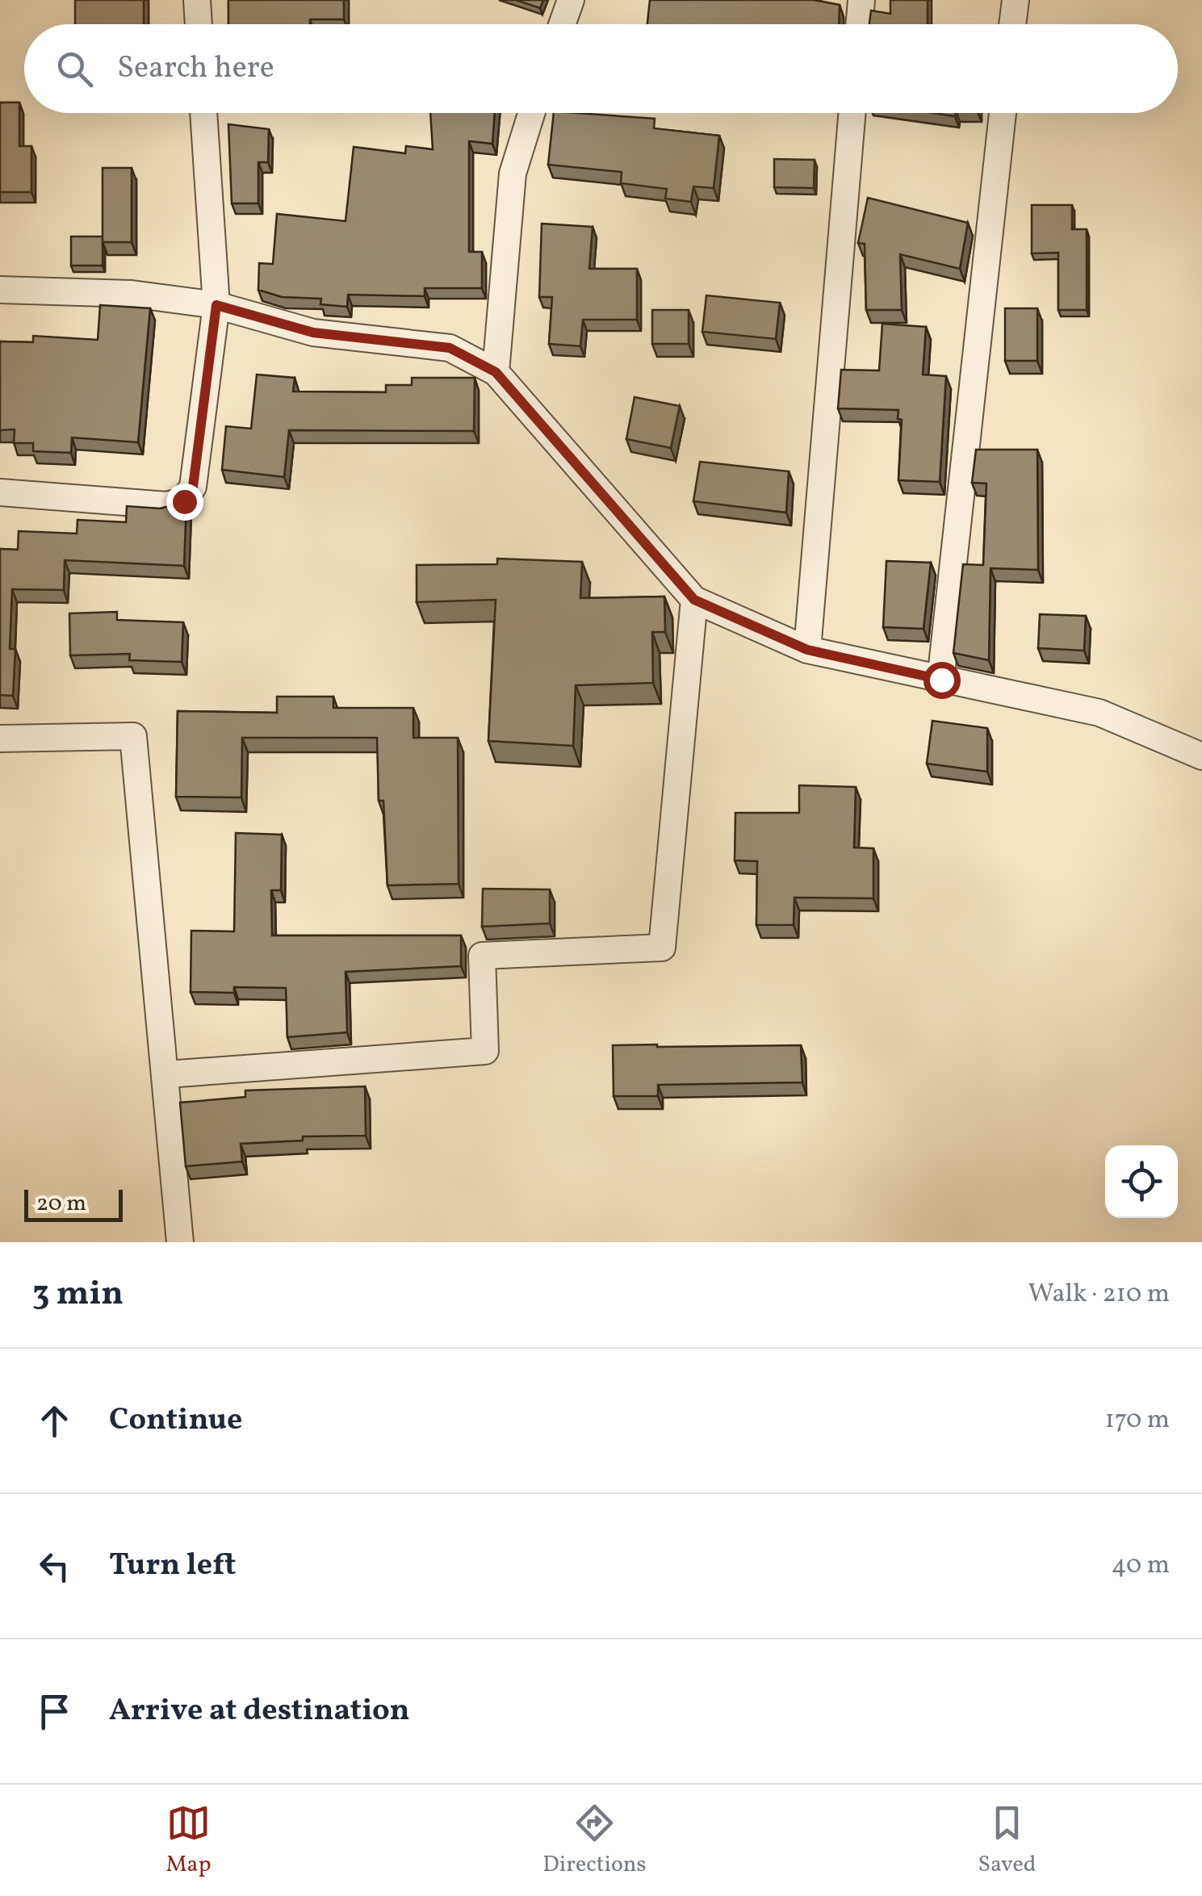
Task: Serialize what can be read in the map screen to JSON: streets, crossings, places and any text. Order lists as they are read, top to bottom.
{
  "scale_bar": "20 m",
  "page": {
    "search": "Search here",
    "scale": "20 m",
    "heading": ["3 min", "Walk · 210 m"],
    "list": [
      ["Continue", "170 m"],
      ["Turn left", "40 m"],
      "Arrive at destination"
    ],
    "nav": ["Map", "Directions", "Saved"]
  }
}
